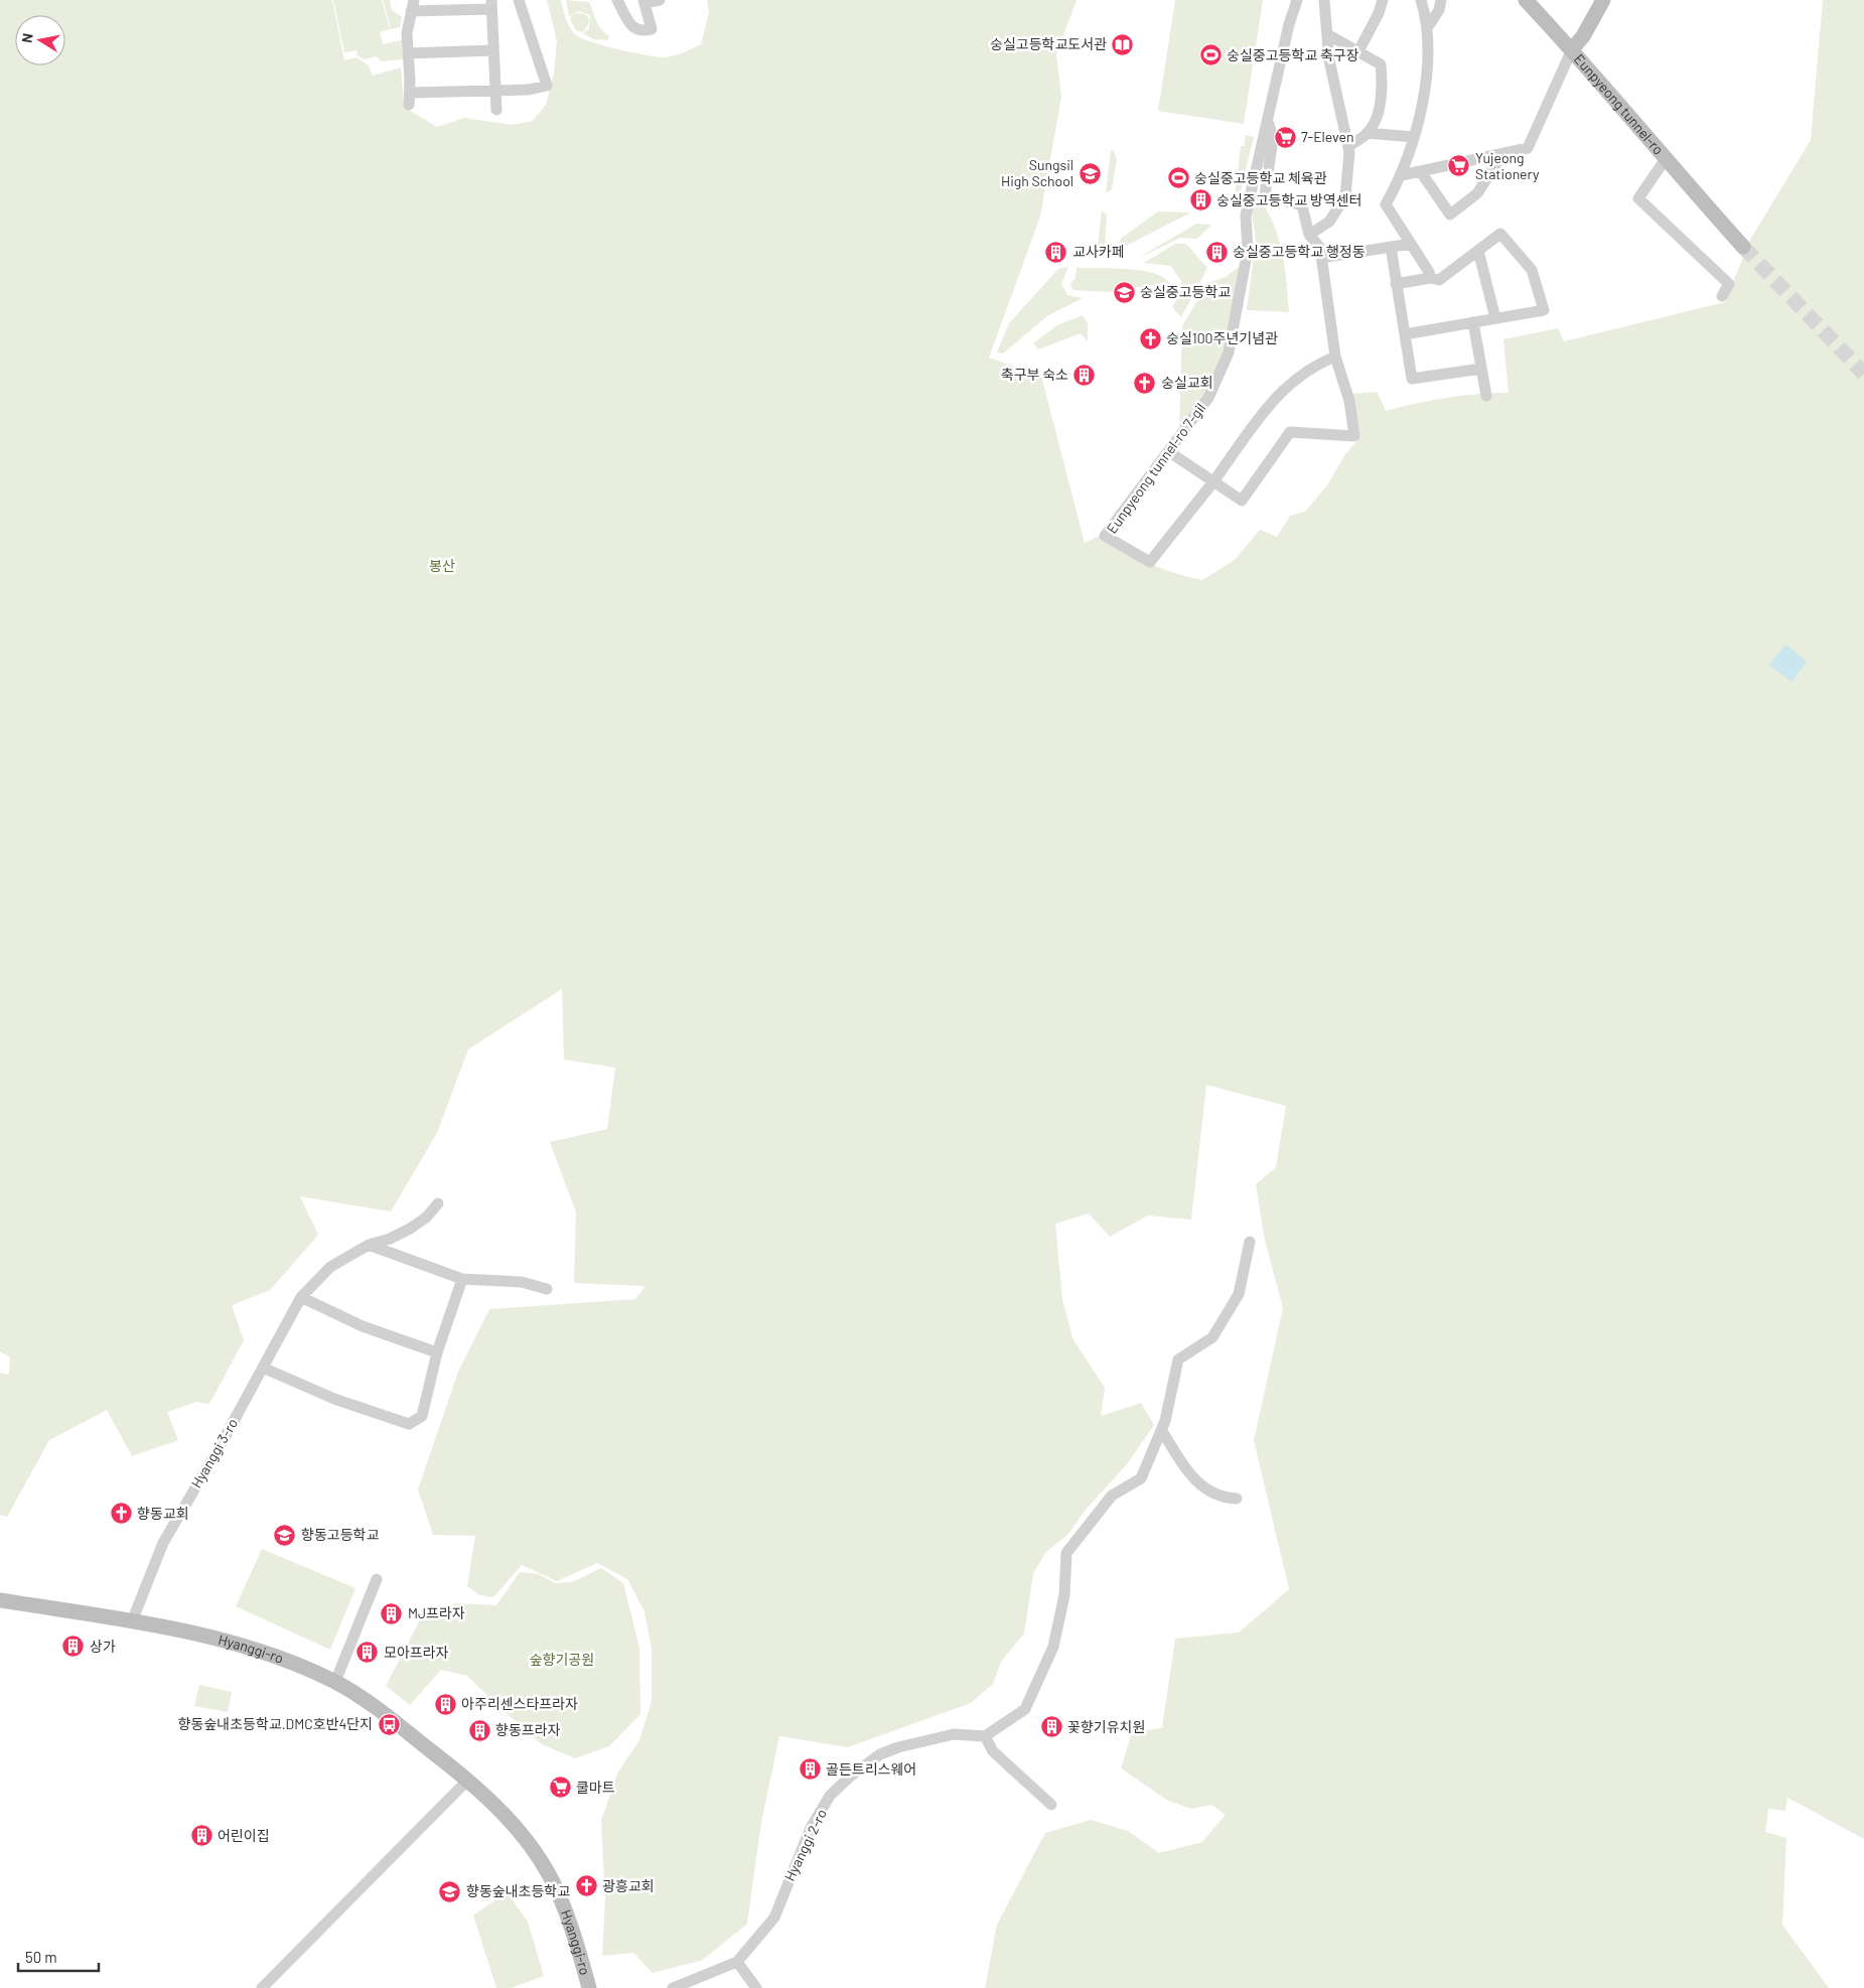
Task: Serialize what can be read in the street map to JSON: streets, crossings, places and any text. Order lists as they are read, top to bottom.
{
  "streets": {
    "main road": ["Eunpyeong tunnel-ro", "Hyanggi-ro"],
    "street": ["Eunpyeong tunnel-ro 7-gil", "Hyanggi 3-ro", "Hyanggi 2-ro"]
  },
  "crossings": [
    ["Hyanggi 3-ro", "Hyanggi-ro"]
  ],
  "parks": ["봉산", "숲향기공원"],
  "places": {
    "library": ["숭실고등학교도서관"],
    "sports": ["숭실중고등학교 축구장", "숭실중고등학교 체육관"],
    "supermarket": ["7-Eleven", "Yujeong Stationery", "쿨마트"],
    "school or university": [
      "Sungsil High School",
      "숭실중고등학교",
      "향동고등학교",
      "향동숲내초등학교"
    ],
    "building": [
      "숭실중고등학교 방역센터",
      "교사카페",
      "숭실중고등학교 행정동",
      "축구부 숙소",
      "MJ프라자",
      "상가",
      "모아프라자",
      "아주리센스타프라자",
      "꽃향기유치원",
      "향동프라자",
      "골든트리스웨어",
      "어린이집"
    ],
    "church": [
      "숭실100주년기념관",
      "숭실교회",
      "향동교회",
      "광흥교회"
    ],
    "bus stop": ["향동숲내초등학교.DMC호반4단지"]
  },
  "scale_bar": "50 m",
  "north": "left"
}
